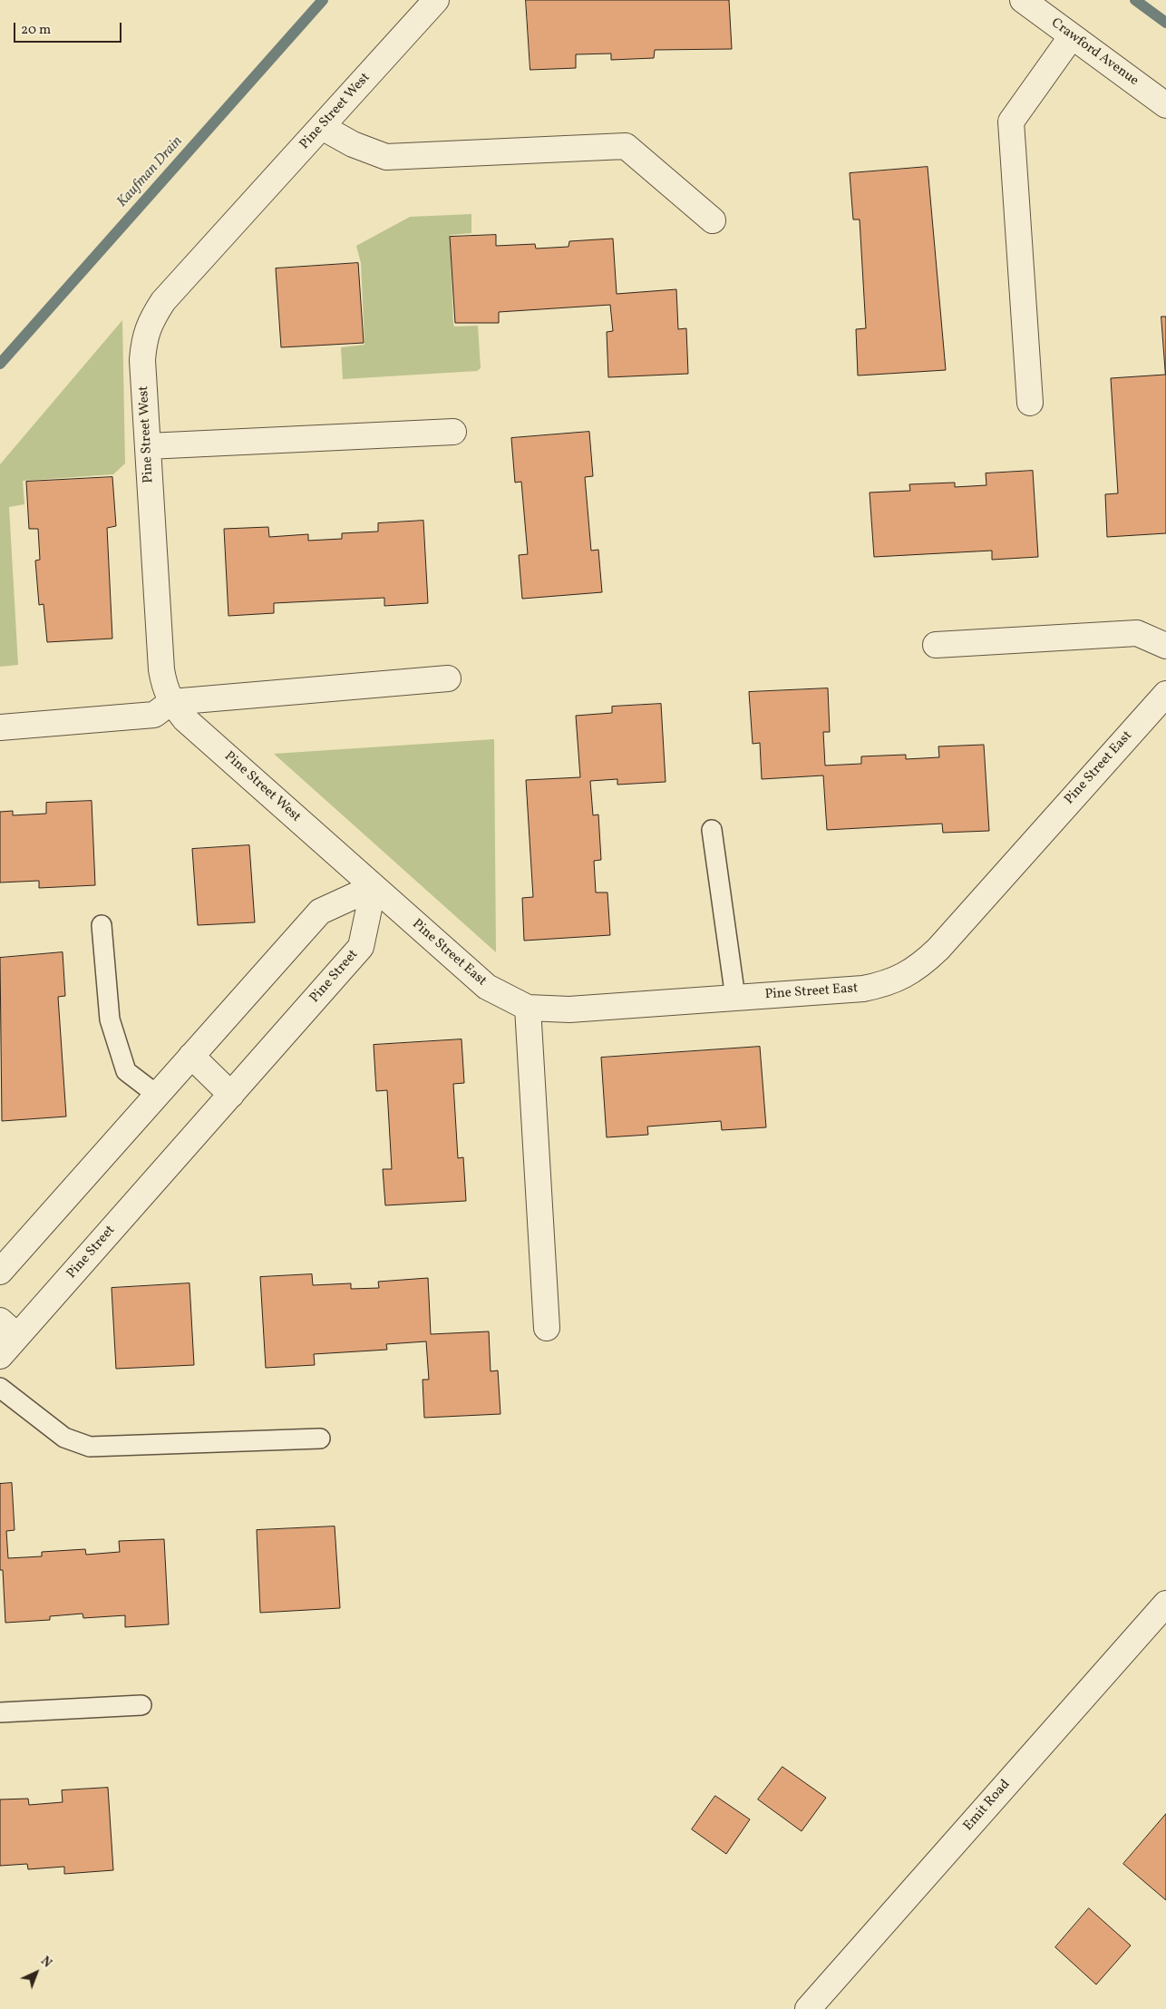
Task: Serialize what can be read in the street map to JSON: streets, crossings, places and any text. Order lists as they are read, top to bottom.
{
  "streets": {
    "street": [
      "Crawford Avenue",
      "Pine Street West",
      "Pine Street East",
      "Pine Street",
      "Emit Road"
    ]
  },
  "crossings": [
    ["Pine Street West", "Pine Street East"],
    ["Pine Street West", "Pine Street"],
    ["Pine Street East", "Pine Street"]
  ],
  "water": ["Kaufman Drain"],
  "scale_bar": "20 m",
  "north": "top right"
}
